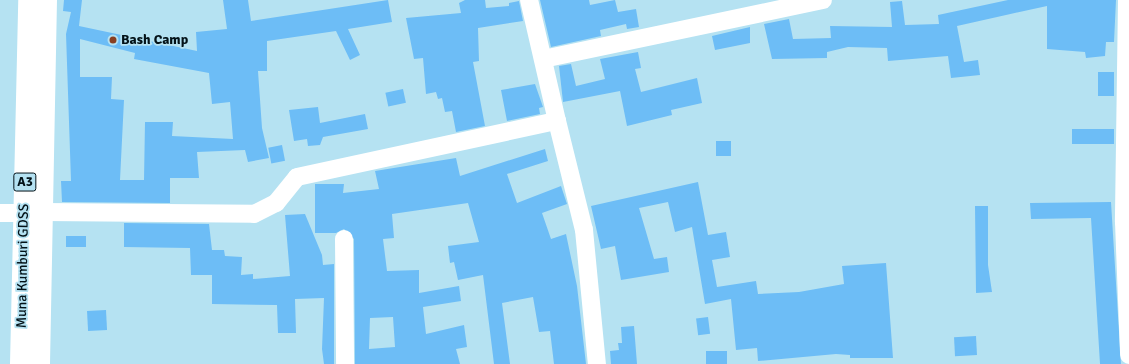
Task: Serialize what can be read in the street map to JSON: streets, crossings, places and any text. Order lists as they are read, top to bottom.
{
  "streets": {
    "highway": ["A3", "Muna Kumburi GDSS"]
  },
  "places": ["Bash Camp"]
}
